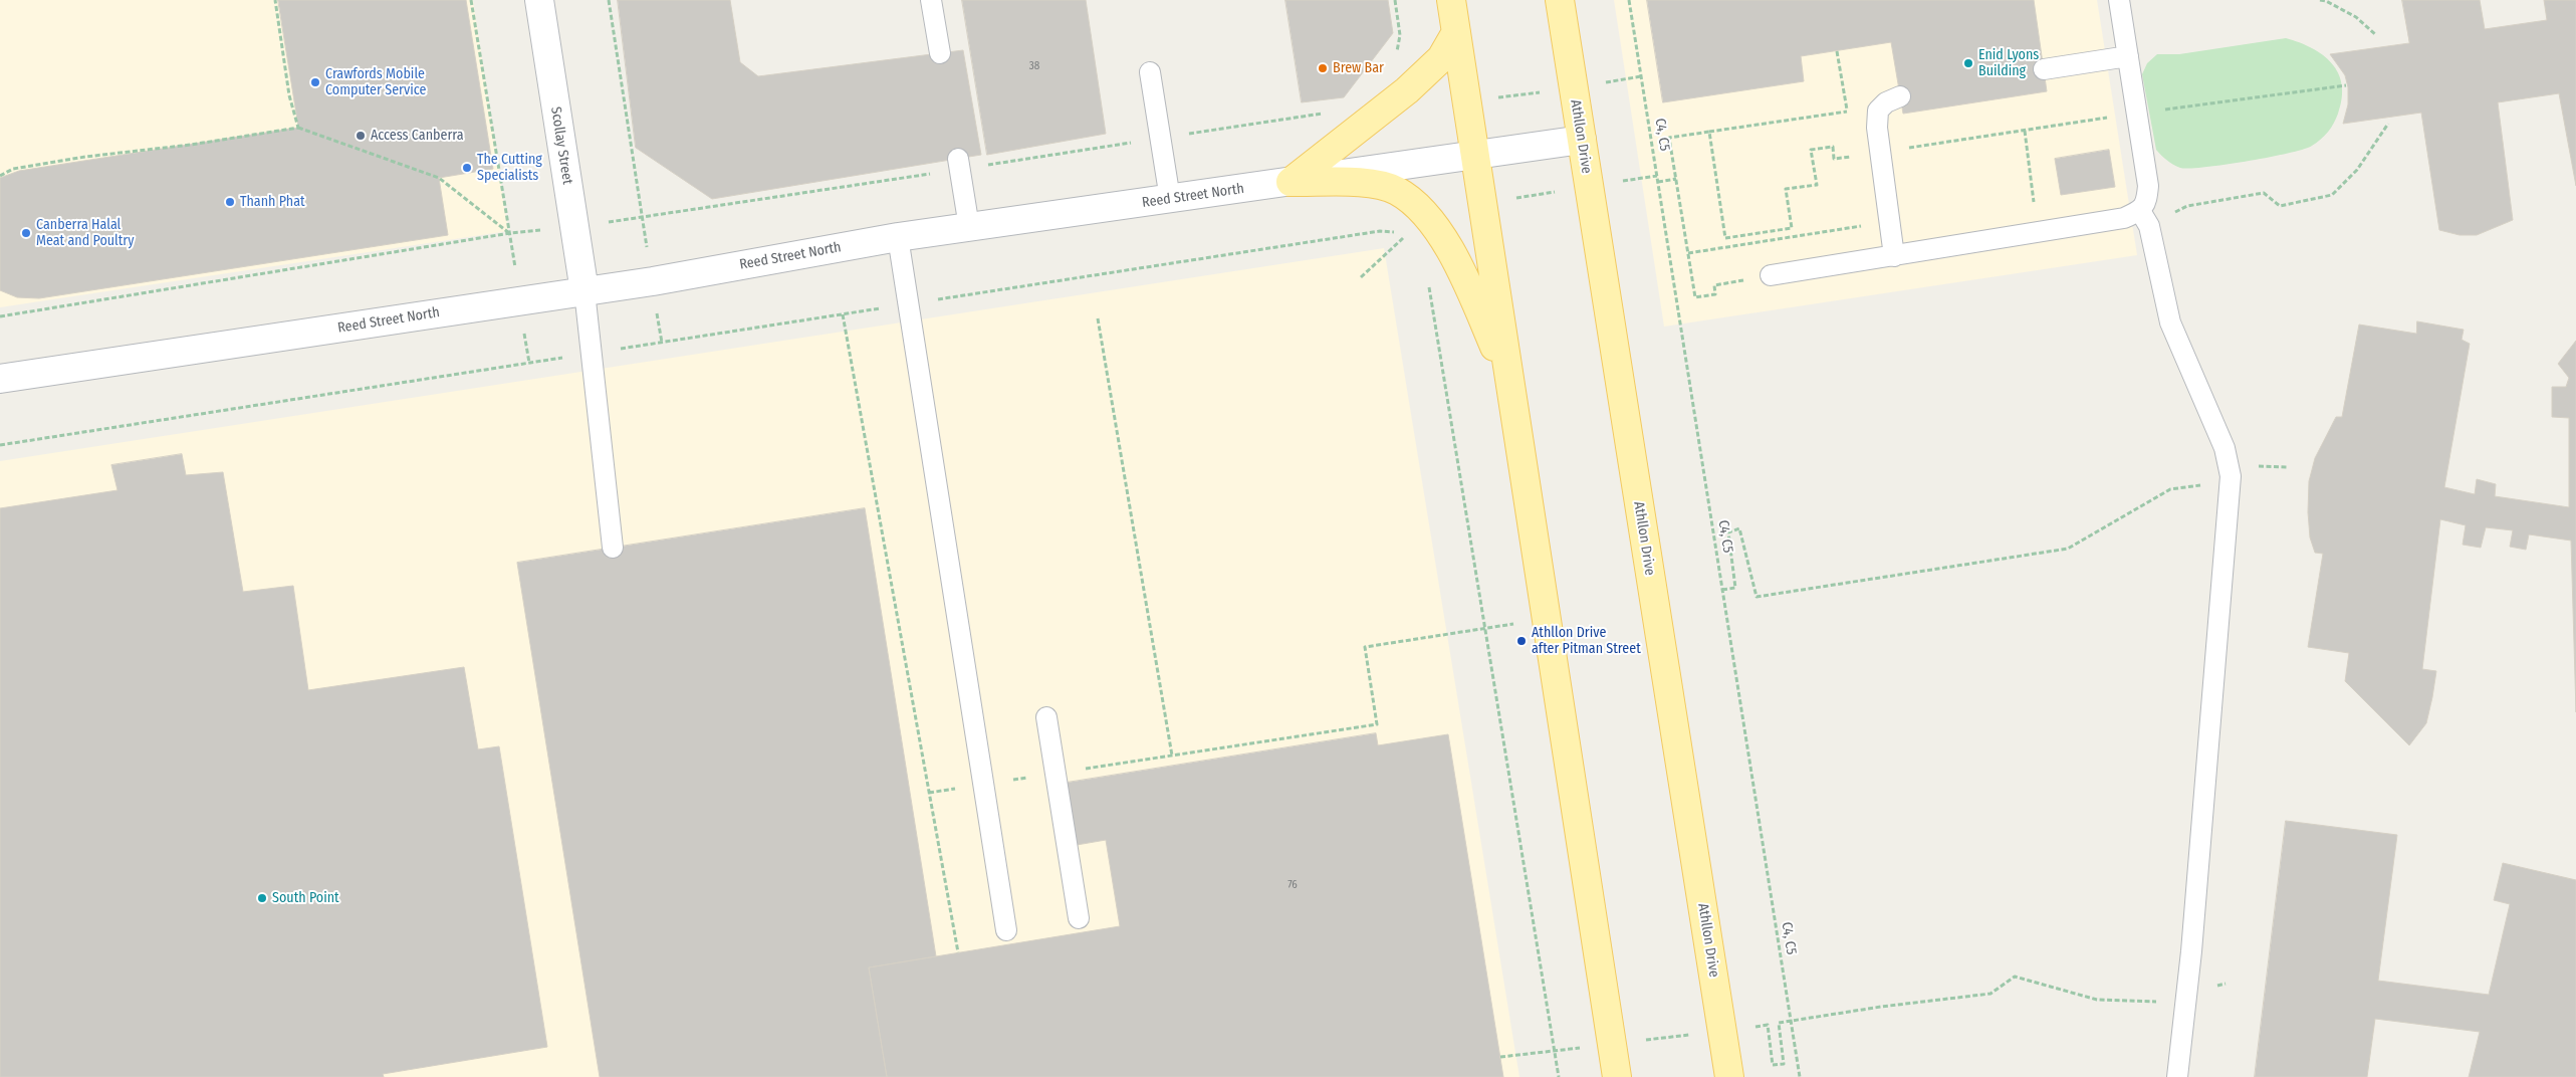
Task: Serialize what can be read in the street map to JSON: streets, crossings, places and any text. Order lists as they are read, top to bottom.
{
  "streets": {
    "main road": ["Athllon Drive"],
    "street": ["Scollay Street", "Reed Street North"],
    "path": ["C4, C5"]
  },
  "crossings": [
    ["Athllon Drive", "Reed Street North"],
    ["Scollay Street", "Reed Street North"]
  ],
  "places": [
    "Enid Lyons Building",
    "Brew Bar",
    "Crawfords Mobile Computer Service",
    "Access Canberra",
    "The Cutting Specialists",
    "Thanh Phat",
    "Canberra Halal Meat and Poultry",
    "Athllon Drive after Pitman Street",
    "South Point"
  ],
  "house_numbers": ["38", "76"]
}
